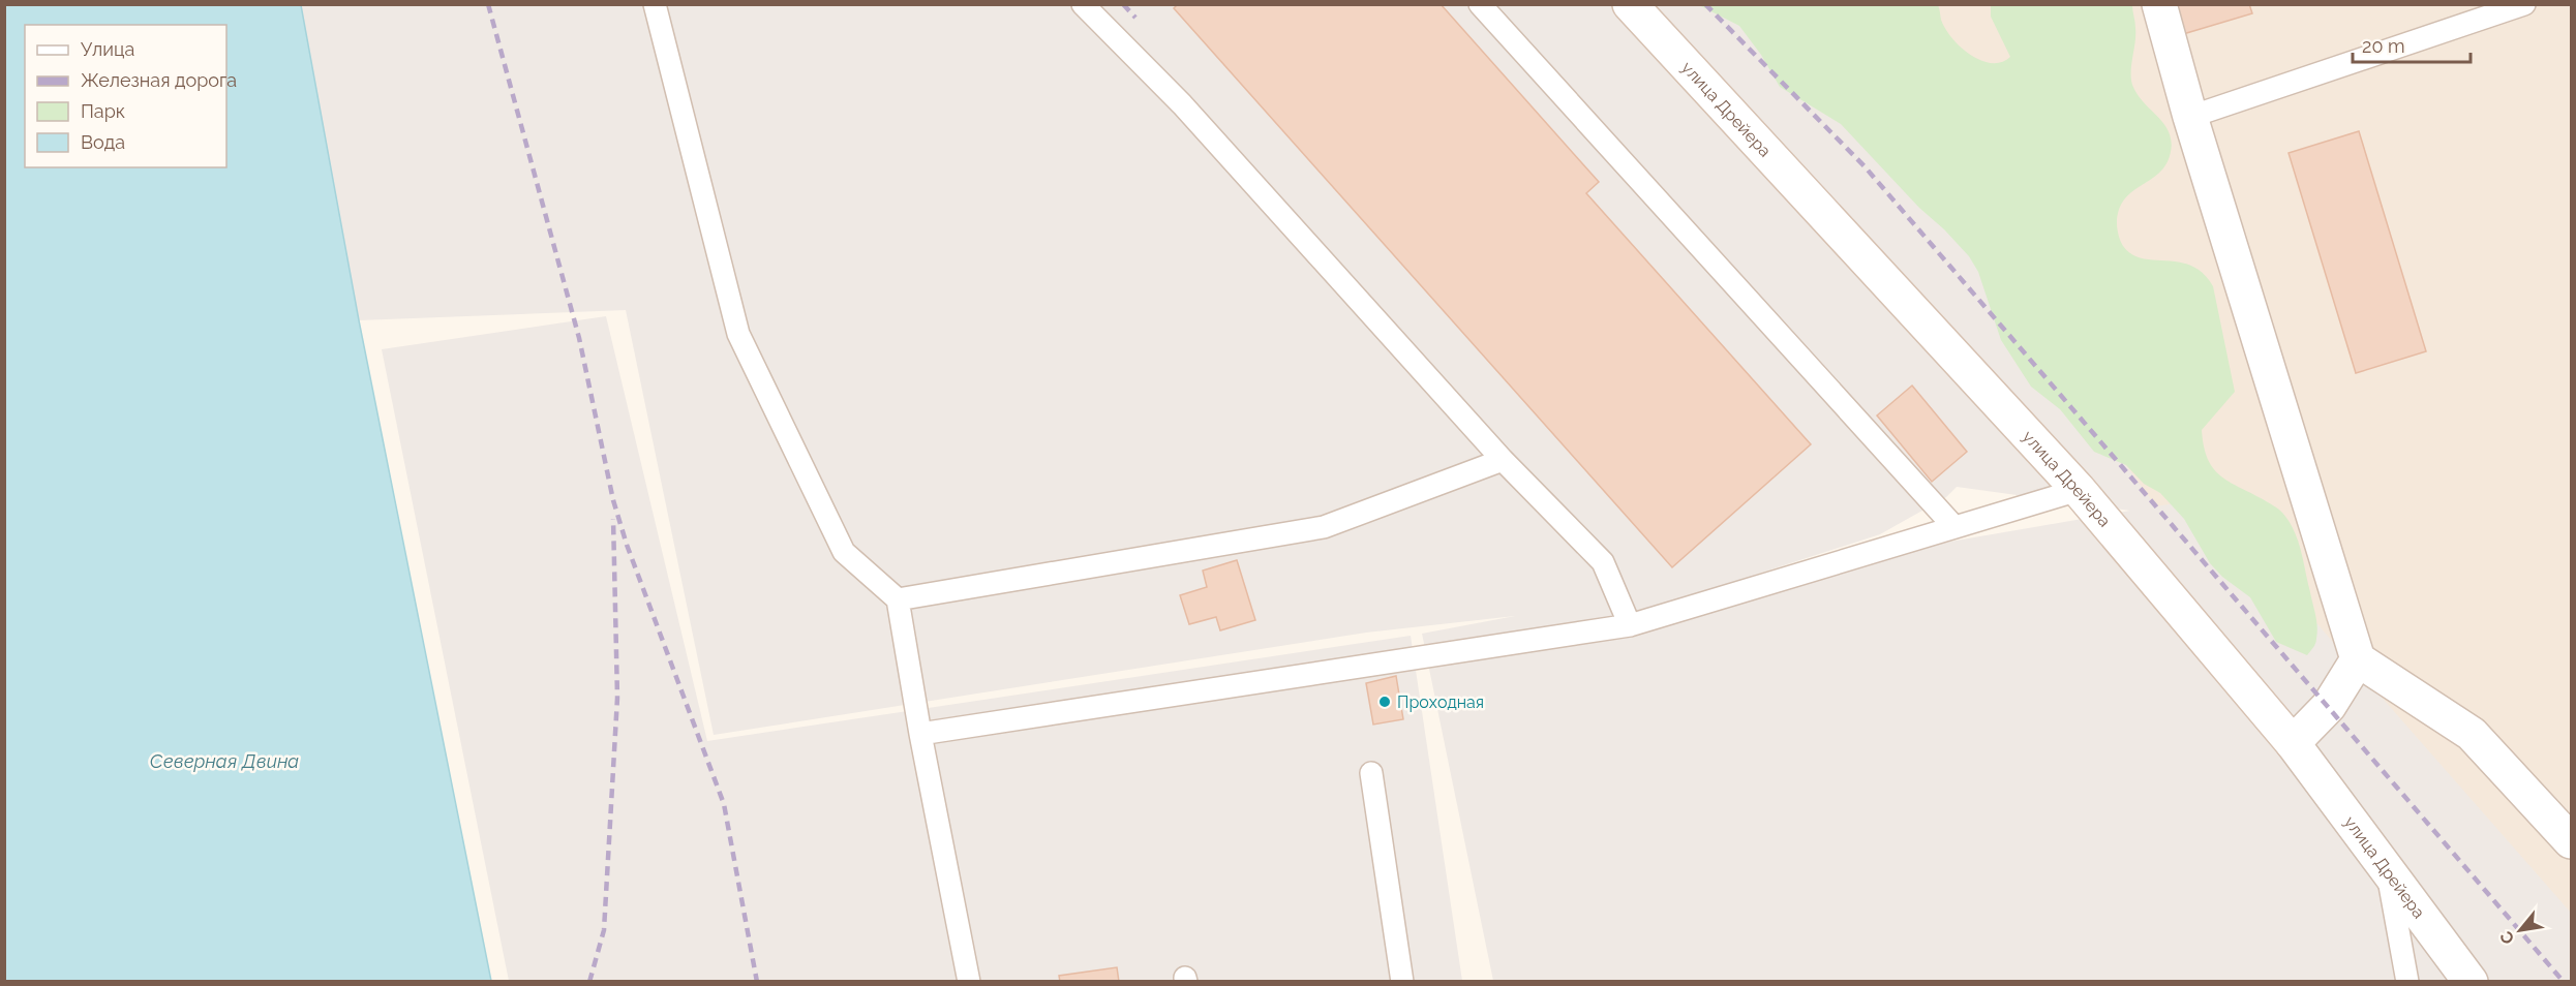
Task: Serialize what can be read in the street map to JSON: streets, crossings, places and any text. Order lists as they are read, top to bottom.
{
  "streets": {
    "street": ["улица Дрейера"]
  },
  "water": ["Северная Двина"],
  "places": ["Проходная"],
  "legend": [
    "Улица",
    "Железная дорога",
    "Парк",
    "Вода"
  ],
  "scale_bar": "20 m",
  "north": "bottom left"
}
